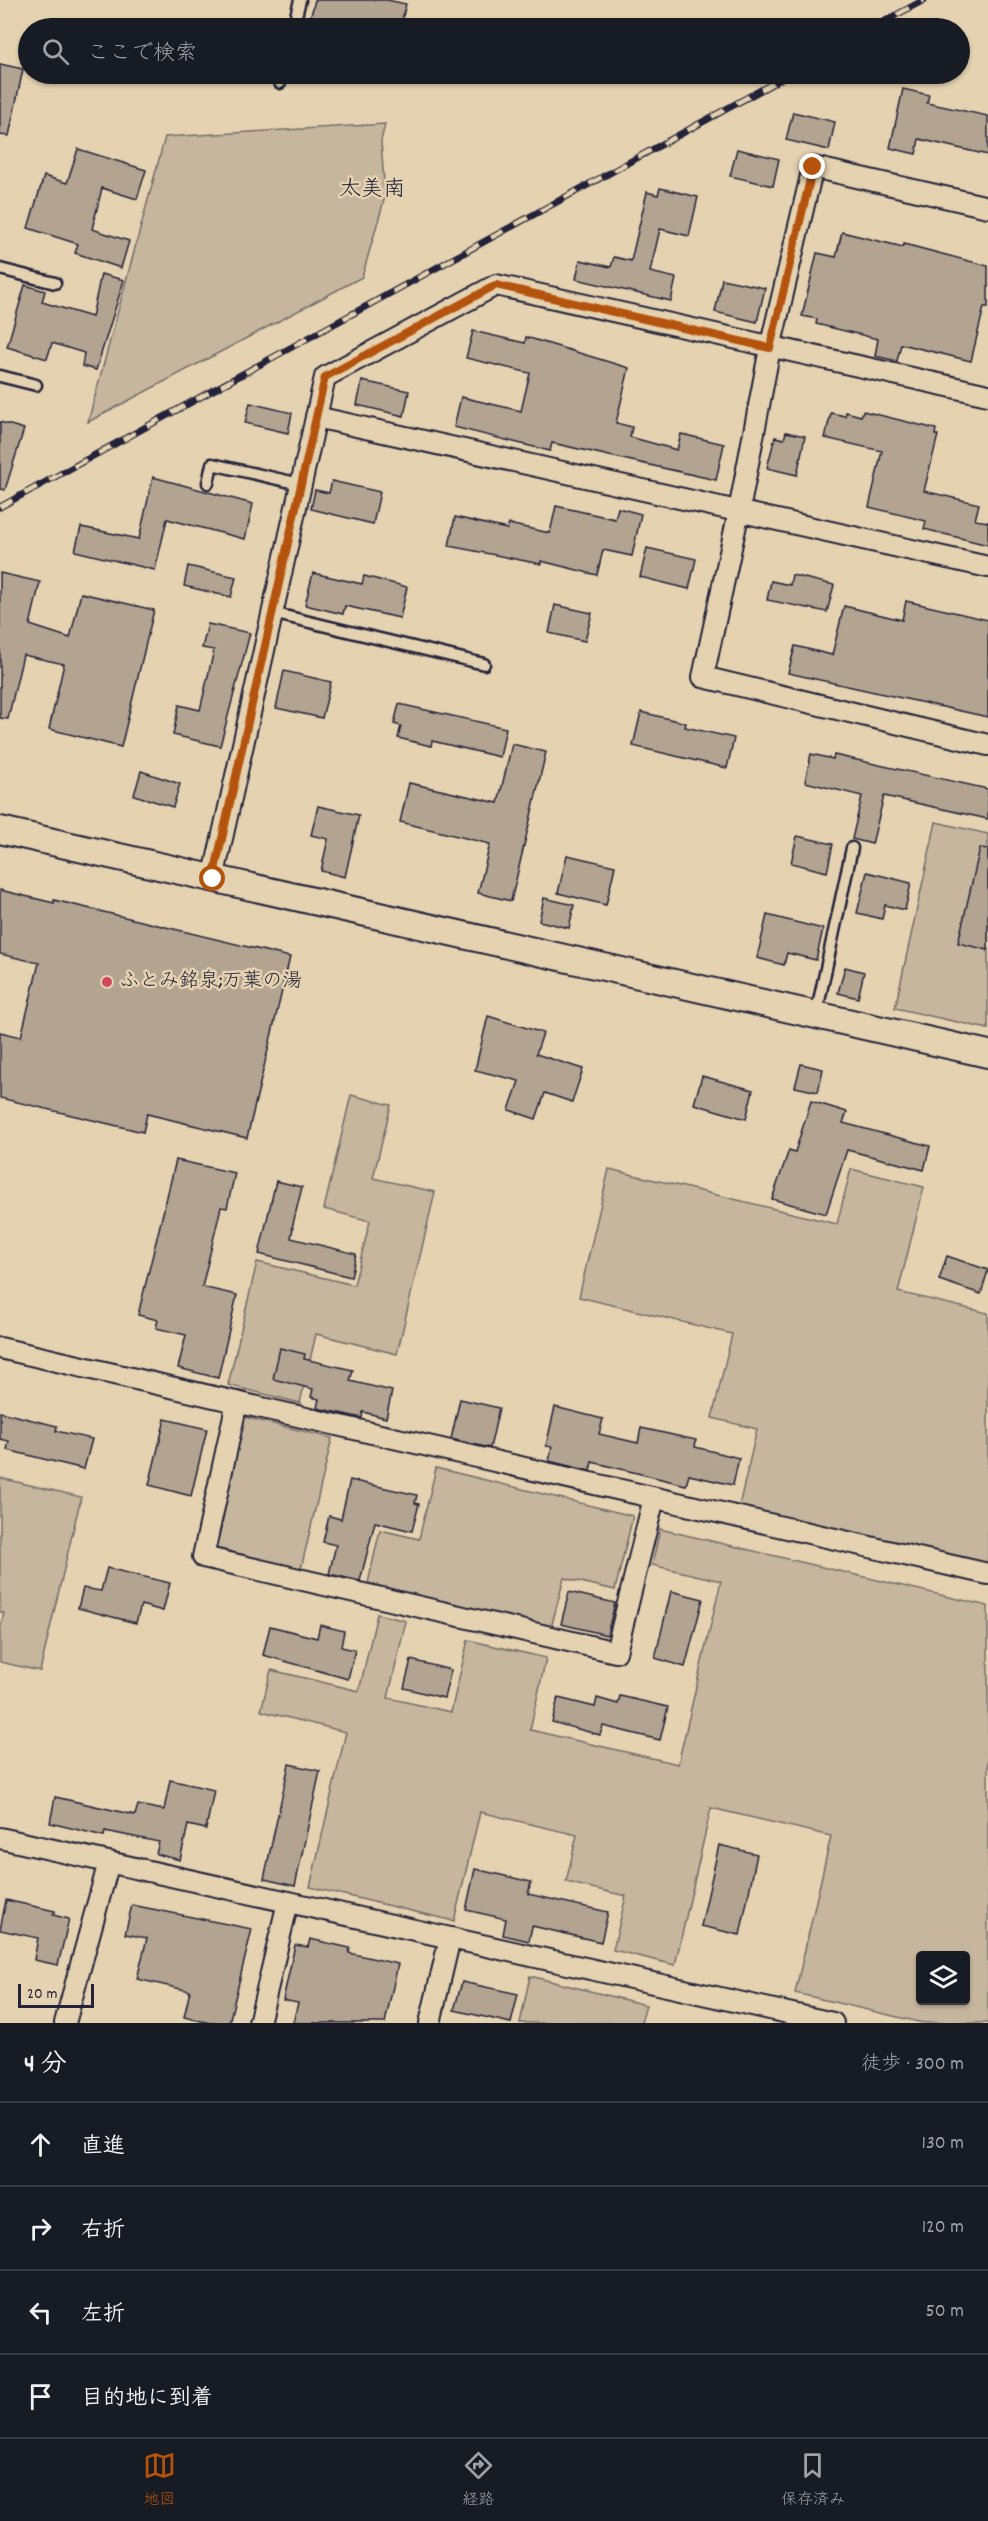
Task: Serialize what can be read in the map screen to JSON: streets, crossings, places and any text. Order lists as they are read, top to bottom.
{
  "districts": ["太美南"],
  "places": ["ふとみ銘泉;万葉の湯"],
  "scale_bar": "20 m",
  "page": {
    "search": "ここで検索",
    "scale": "20 m",
    "heading": ["4 分", "徒歩 · 300 m"],
    "list": [
      ["直進", "130 m"],
      ["右折", "120 m"],
      ["左折", "50 m"],
      "目的地に到着"
    ],
    "nav": ["地図", "経路", "保存済み"]
  }
}
